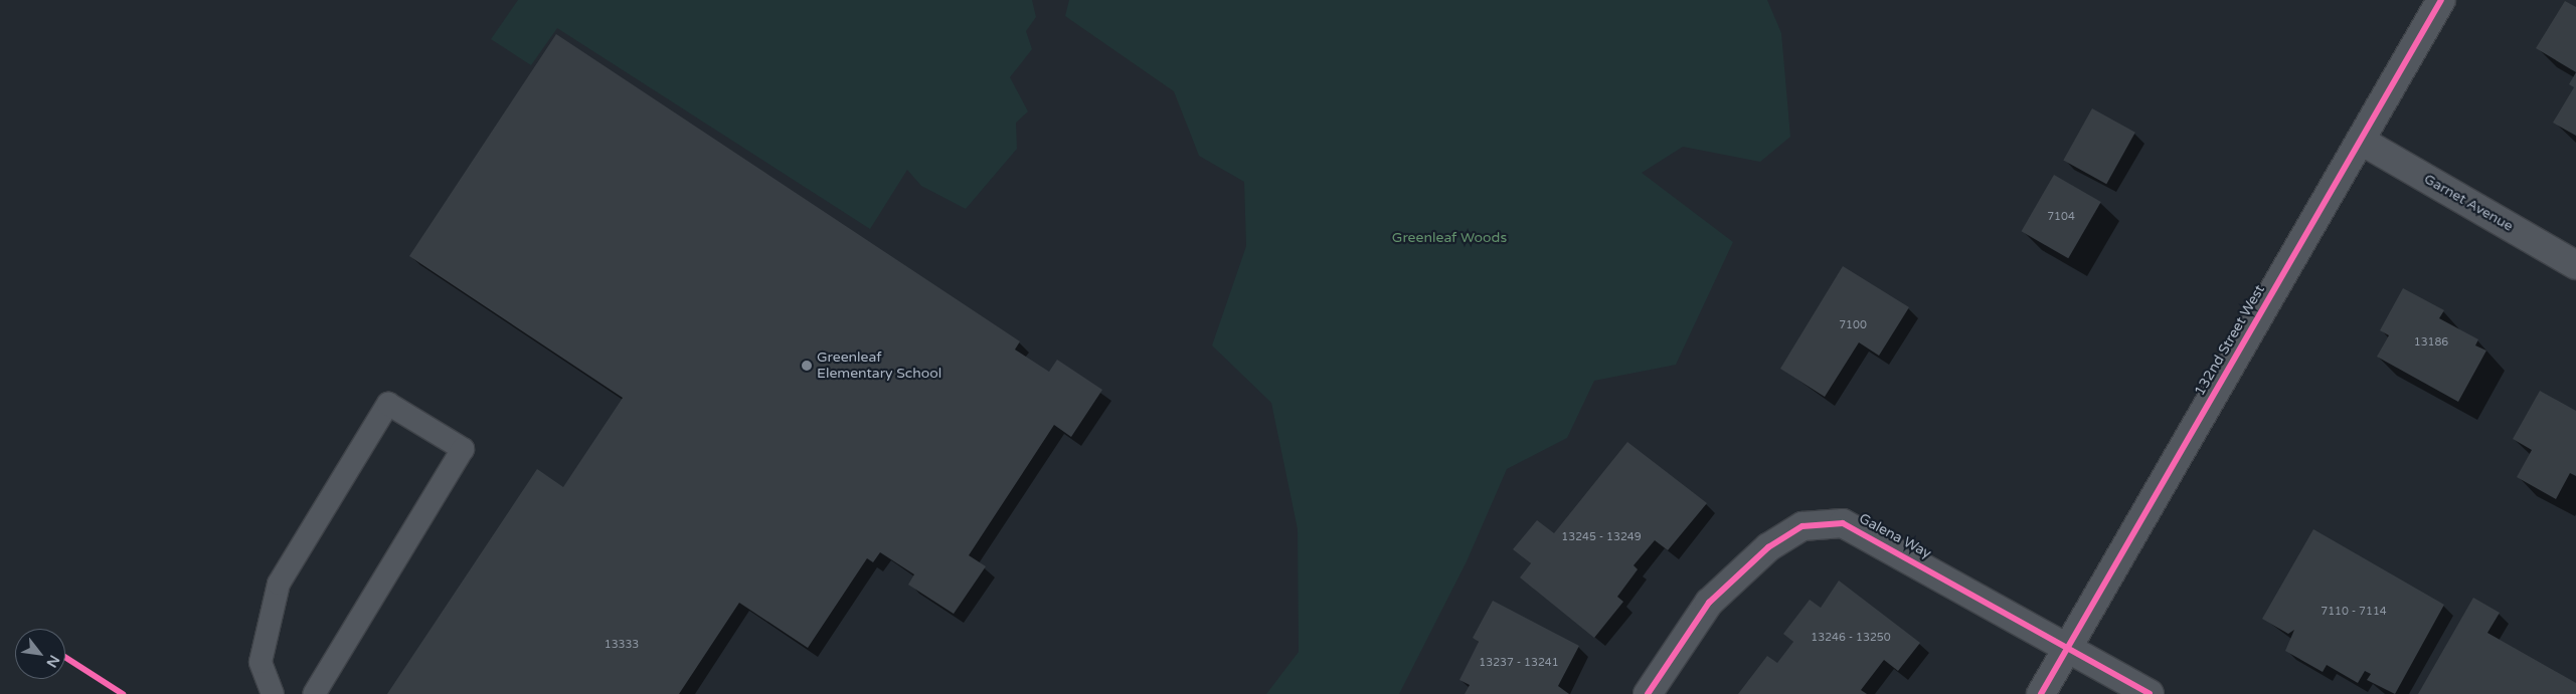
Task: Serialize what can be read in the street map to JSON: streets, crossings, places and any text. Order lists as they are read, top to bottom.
{
  "streets": {
    "street": ["Garnet Avenue", "132nd Street West", "Galena Way"]
  },
  "crossings": [
    ["Garnet Avenue", "132nd Street West"],
    ["132nd Street West", "Galena Way"]
  ],
  "parks": ["Greenleaf Woods"],
  "places": ["Greenleaf Elementary School"],
  "house_numbers": [
    "7104",
    "7100",
    "13186",
    "13245 - 13249",
    "7110 - 7114",
    "13246 - 13250",
    "13333",
    "13237 - 13241"
  ],
  "north": "bottom right"
}
